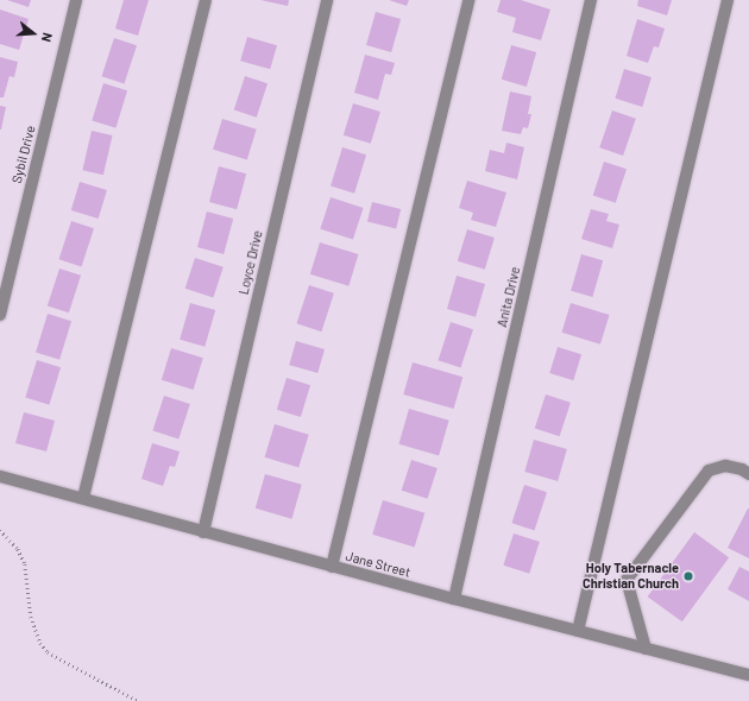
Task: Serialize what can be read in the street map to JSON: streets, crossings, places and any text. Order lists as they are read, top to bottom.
{
  "streets": {
    "street": [
      "Sybil Drive",
      "Loyce Drive",
      "Anita Drive",
      "Jane Street"
    ]
  },
  "crossings": [
    ["Loyce Drive", "Jane Street"],
    ["Anita Drive", "Jane Street"]
  ],
  "places": ["Holy Tabernacle Christian Church"],
  "north": "right"
}
